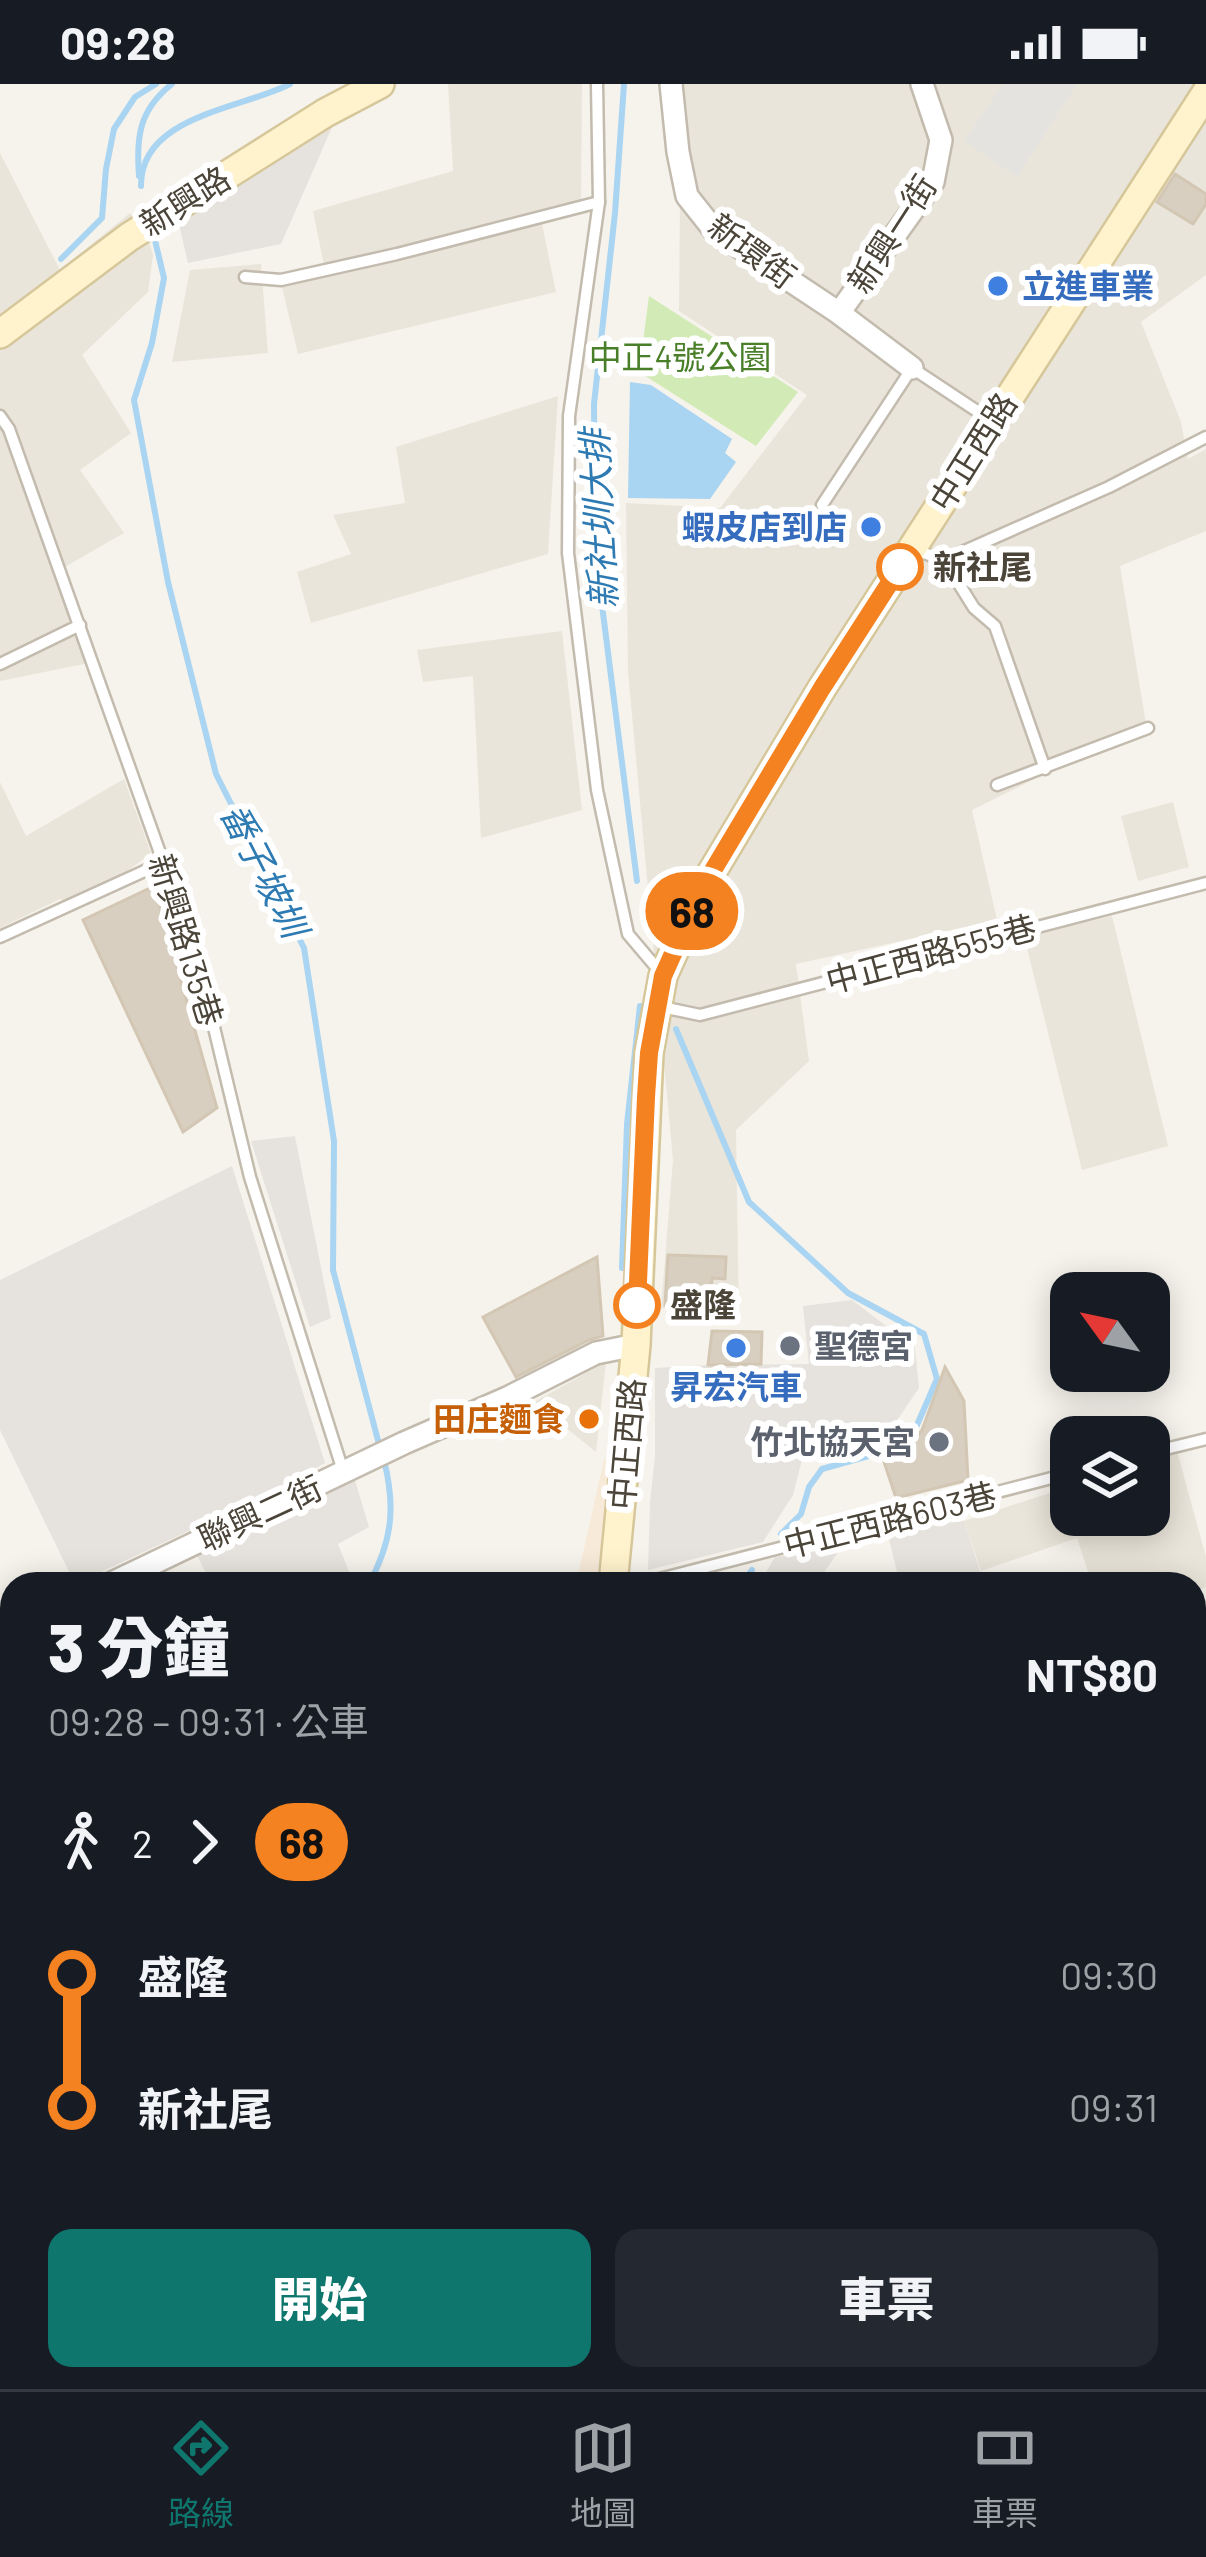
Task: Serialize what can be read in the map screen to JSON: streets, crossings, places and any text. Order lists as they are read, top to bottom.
{
  "streets": {
    "main road": ["新興路", "中正西路"],
    "street": ["新興一街", "新環街", "聯興二街"],
    "lane": ["新興路135巷", "中正西路555巷", "中正西路603巷"]
  },
  "crossings": [
    ["新興一街", "新環街"],
    ["中正西路", "中正西路555巷"],
    ["中正西路", "聯興二街"],
    ["新興路135巷", "聯興二街"]
  ],
  "water": ["新社圳大排", "番子坡圳"],
  "parks": ["中正4號公園"],
  "places": [
    "立進車業",
    "蝦皮店到店",
    "新社尾",
    "盛隆",
    "聖德宮",
    "昇宏汽車",
    "田庄麵食",
    "竹北協天宮"
  ],
  "lines": ["bus line 68"],
  "north": "top left",
  "page": {
    "status": "09:28",
    "on_map": "68",
    "heading": ["3 分鐘", "09:28 – 09:31 · 公車", "NT$80"],
    "legs": ["2", "68"],
    "list": [
      {
        "name": "盛隆",
        "value": "09:30"
      },
      {
        "name": "新社尾",
        "value": "09:31"
      }
    ],
    "buttons": ["開始", "車票"],
    "tabs": ["路線", "地圖", "車票"]
  }
}
